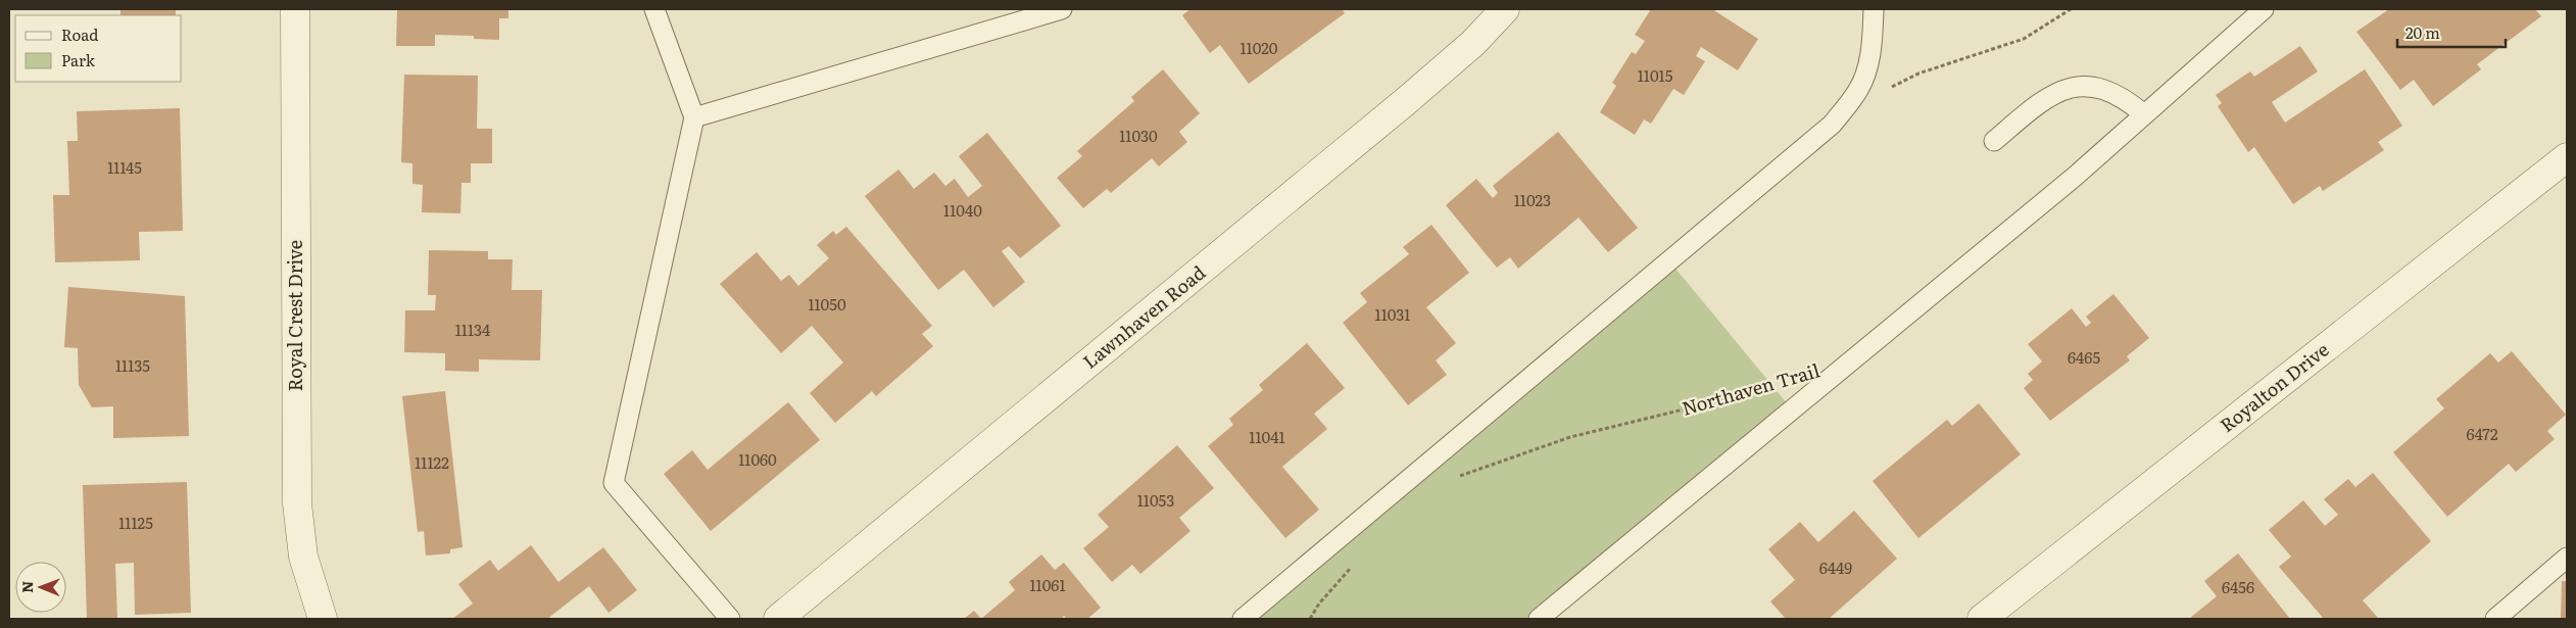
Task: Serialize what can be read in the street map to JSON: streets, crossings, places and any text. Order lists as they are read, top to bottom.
{
  "streets": {
    "street": ["Royal Crest Drive", "Lawnhaven Road", "Royalton Drive"],
    "path": ["Northaven Trail"]
  },
  "house_numbers": [
    "11020",
    "11015",
    "11030",
    "11145",
    "11023",
    "11040",
    "11050",
    "11031",
    "11134",
    "6465",
    "11135",
    "6472",
    "11041",
    "11060",
    "11122",
    "11053",
    "11125",
    "6449",
    "11061",
    "6456"
  ],
  "legend": ["Road", "Park"],
  "scale_bar": "20 m",
  "north": "left"
}
